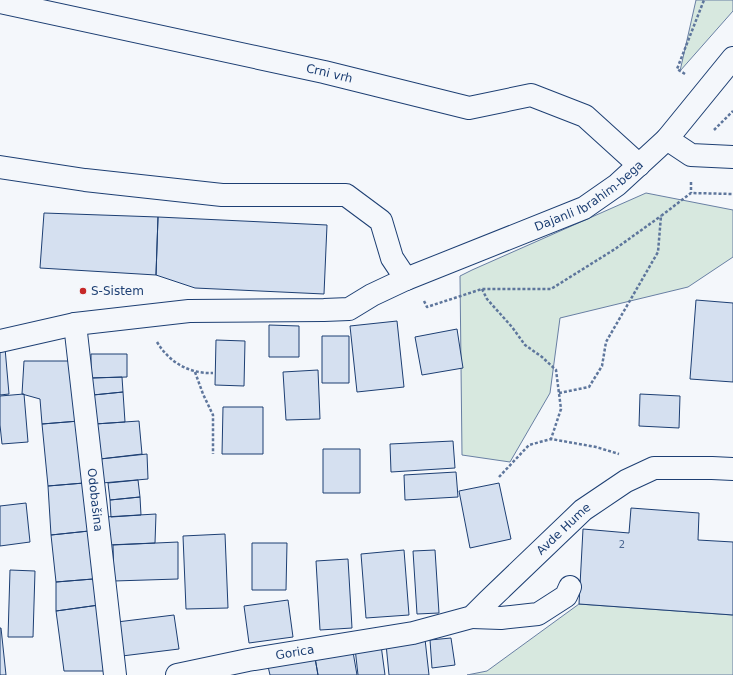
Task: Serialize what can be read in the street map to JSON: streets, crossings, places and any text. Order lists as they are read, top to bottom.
{
  "streets": {
    "street": [
      "Crni vrh",
      "Dajanli Ibrahim-bega",
      "Odobašina",
      "Avde Hume",
      "Gorica"
    ]
  },
  "crossings": [
    ["Crni vrh", "Dajanli Ibrahim-bega"],
    ["Avde Hume", "Gorica"]
  ],
  "places": ["S-Sistem"],
  "house_numbers": ["2"]
}
